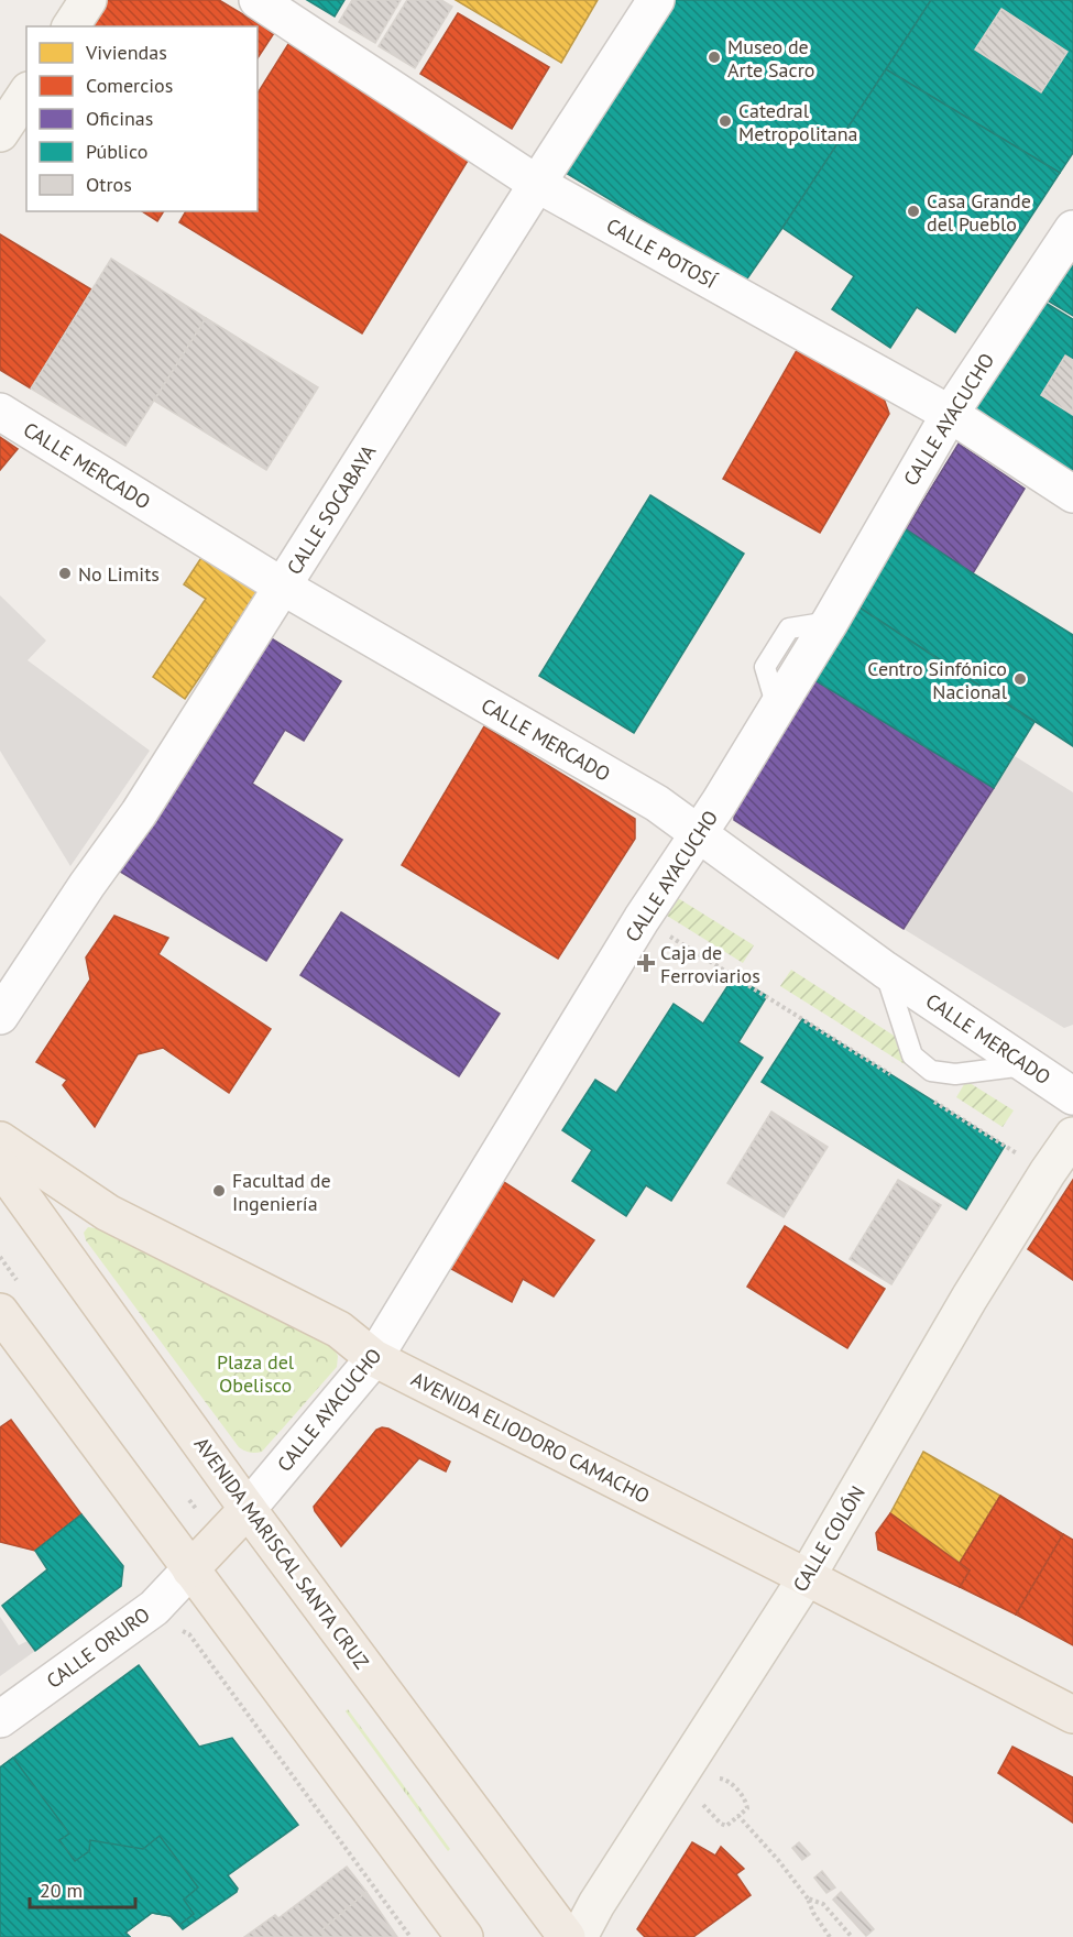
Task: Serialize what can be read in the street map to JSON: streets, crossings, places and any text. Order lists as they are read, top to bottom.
{
  "streets": {
    "main road": ["AVENIDA ELIODORO CAMACHO", "CALLE COLÓN", "AVENIDA MARISCAL SANTA CRUZ"],
    "street": [
      "CALLE POTOSÍ",
      "CALLE AYACUCHO",
      "CALLE MERCADO",
      "CALLE SOCABAYA",
      "CALLE ORURO"
    ]
  },
  "crossings": [
    ["CALLE POTOSÍ", "CALLE AYACUCHO"],
    ["CALLE POTOSÍ", "CALLE SOCABAYA"],
    ["CALLE AYACUCHO", "CALLE MERCADO"],
    ["CALLE AYACUCHO", "AVENIDA ELIODORO CAMACHO"],
    ["CALLE AYACUCHO", "AVENIDA MARISCAL SANTA CRUZ"],
    ["CALLE MERCADO", "CALLE SOCABAYA"],
    ["AVENIDA ELIODORO CAMACHO", "CALLE COLÓN"]
  ],
  "parks": ["Plaza del Obelisco"],
  "places": {
    "other": [
      "Museo de Arte Sacro",
      "Catedral Metropolitana",
      "Casa Grande del Pueblo",
      "No Limits",
      "Centro Sinfónico Nacional",
      "Facultad de Ingeniería"
    ],
    "health": ["Caja de Ferroviarios"]
  },
  "legend": [
    "Viviendas",
    "Comercios",
    "Oficinas",
    "Público",
    "Otros"
  ],
  "scale_bar": "20 m"
}
